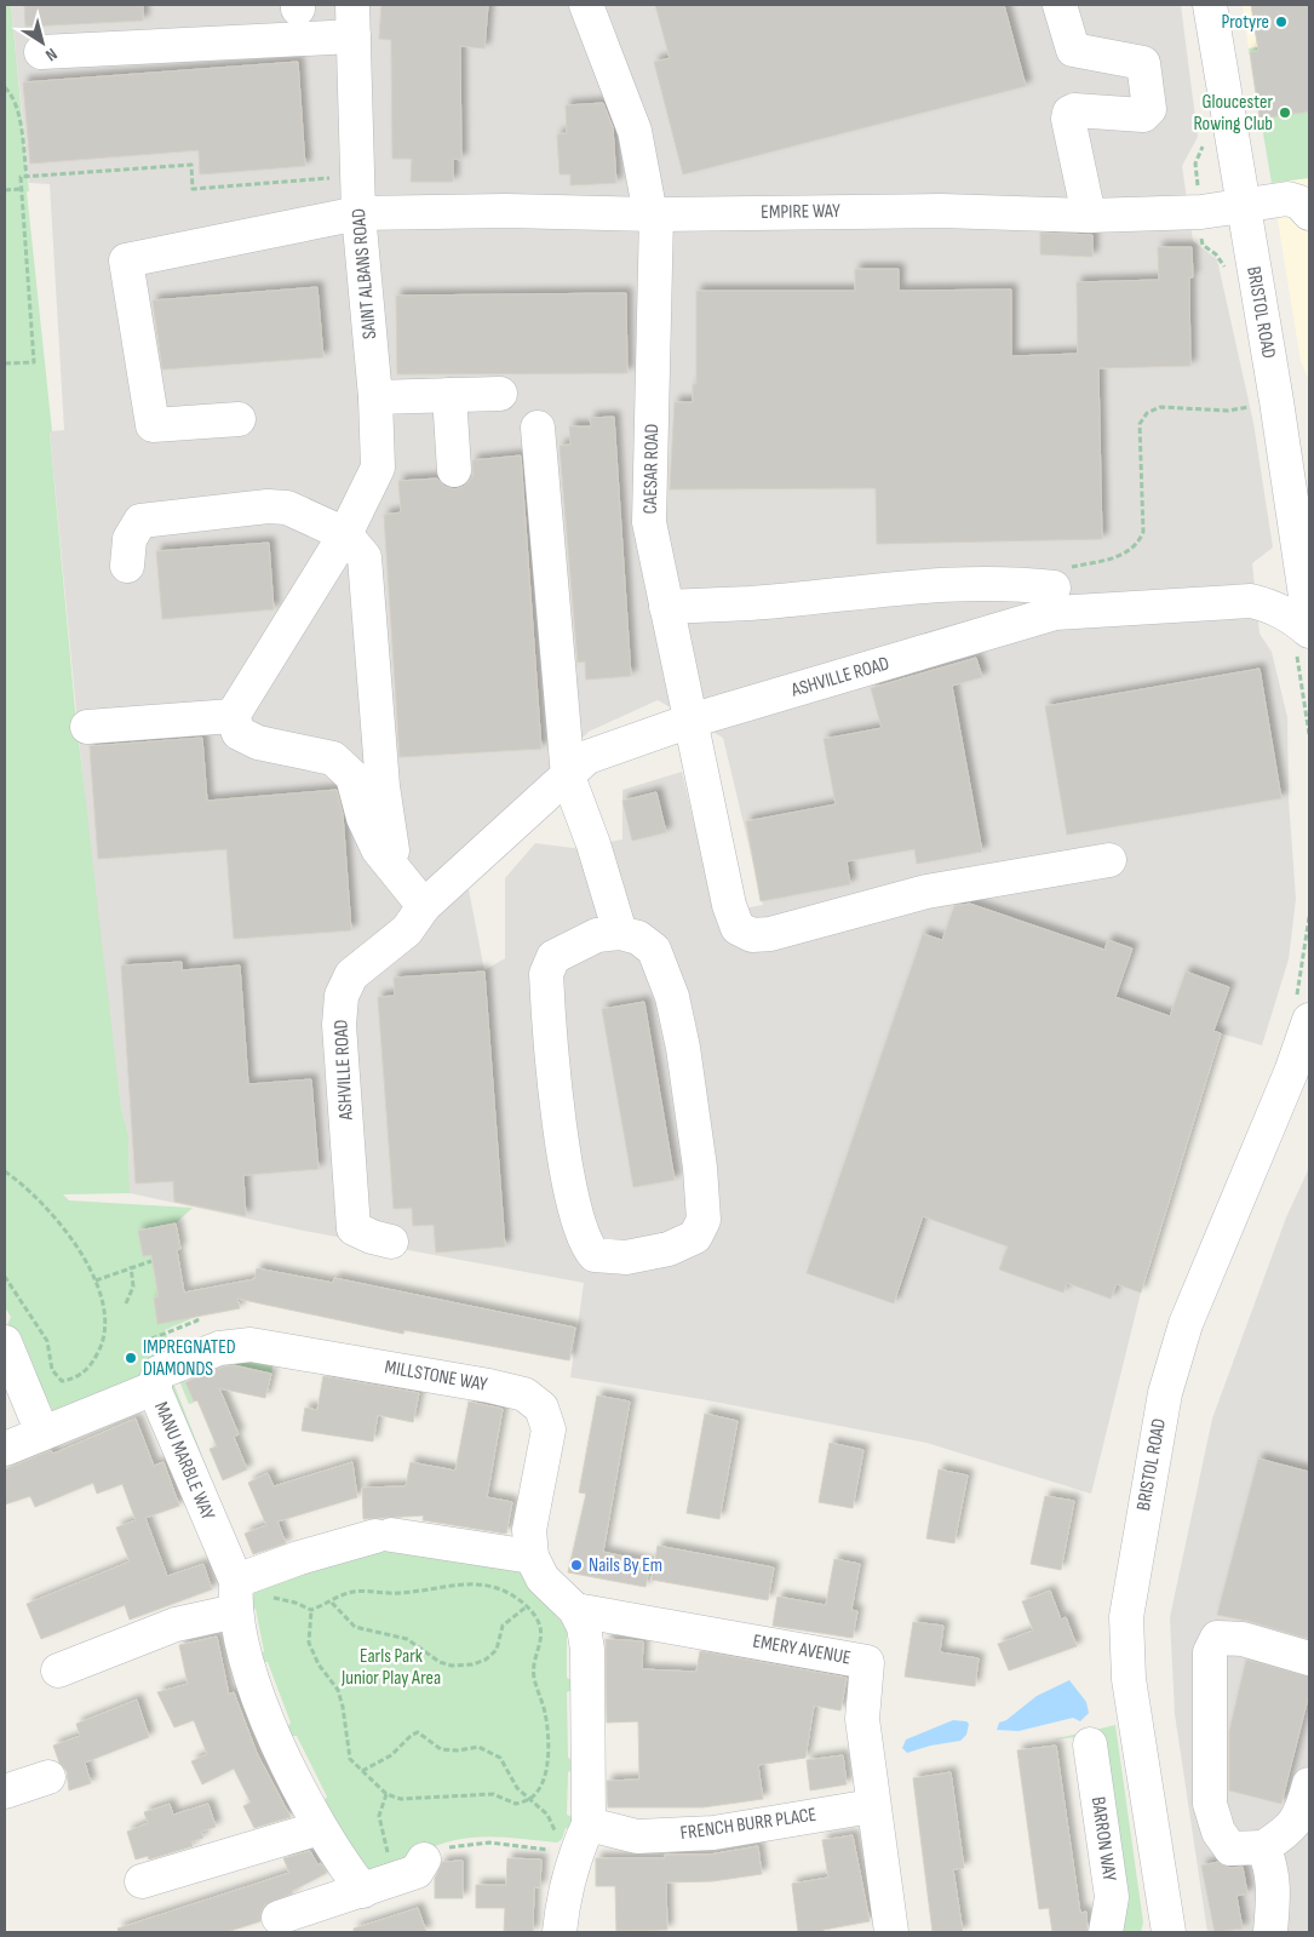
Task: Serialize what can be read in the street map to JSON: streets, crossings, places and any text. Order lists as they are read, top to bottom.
{
  "streets": {
    "street": [
      "EMPIRE WAY",
      "SAINT ALBANS ROAD",
      "BRISTOL ROAD",
      "CAESAR ROAD",
      "ASHVILLE ROAD",
      "MILLSTONE WAY",
      "MANU MARBLE WAY",
      "EMERY AVENUE",
      "FRENCH BURR PLACE",
      "BARRON WAY"
    ]
  },
  "crossings": [
    ["EMPIRE WAY", "SAINT ALBANS ROAD"],
    ["EMPIRE WAY", "BRISTOL ROAD"],
    ["EMPIRE WAY", "CAESAR ROAD"],
    ["CAESAR ROAD", "ASHVILLE ROAD"],
    ["MILLSTONE WAY", "MANU MARBLE WAY"],
    ["MILLSTONE WAY", "EMERY AVENUE"],
    ["MILLSTONE WAY", "FRENCH BURR PLACE"],
    ["EMERY AVENUE", "FRENCH BURR PLACE"]
  ],
  "parks": ["Earls Park Junior Play Area"],
  "places": [
    "Protyre",
    "Gloucester Rowing Club",
    "IMPREGNATED DIAMONDS",
    "Nails By Em"
  ],
  "north": "bottom right"
}
